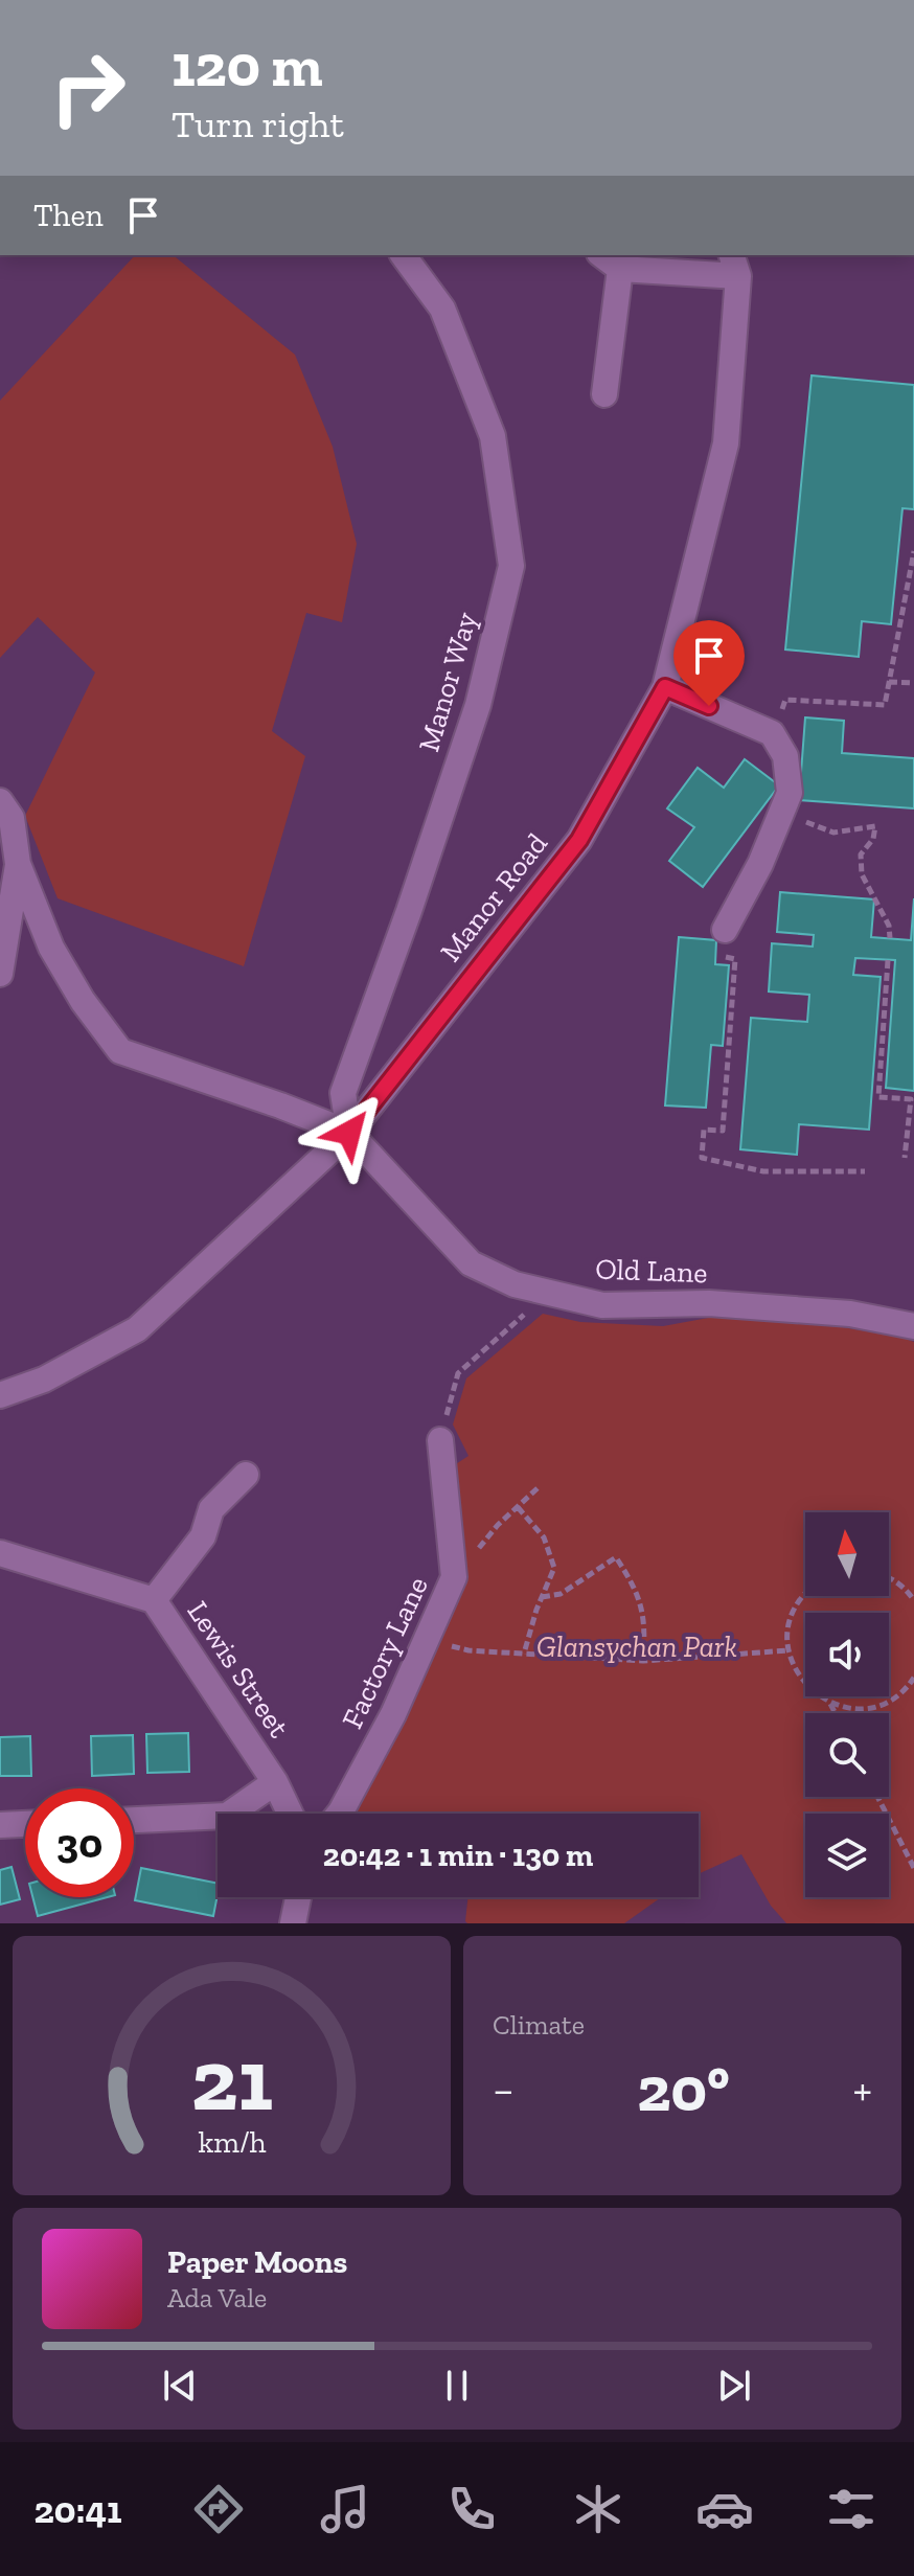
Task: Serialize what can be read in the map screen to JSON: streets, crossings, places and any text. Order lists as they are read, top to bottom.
{
  "streets": {
    "street": [
      "Manor Way",
      "Manor Road",
      "Old Lane",
      "Factory Lane",
      "Lewis Street"
    ]
  },
  "crossings": [
    ["Manor Way", "Manor Road"],
    ["Manor Way", "Old Lane"],
    ["Manor Road", "Old Lane"]
  ],
  "parks": ["Glansychan Park"],
  "north": "top",
  "page": {
    "turn": ["120 m", "Turn right"],
    "then": "Then",
    "limit": "30",
    "trip": "20:42 · 1 min · 130 m",
    "tile": "Climate",
    "heat": ["−", "20°", "+"],
    "song": ["Paper Moons", "Ada Vale"],
    "tabs": "20:41",
    "gauge": ["21", "km/h"]
  }
}
